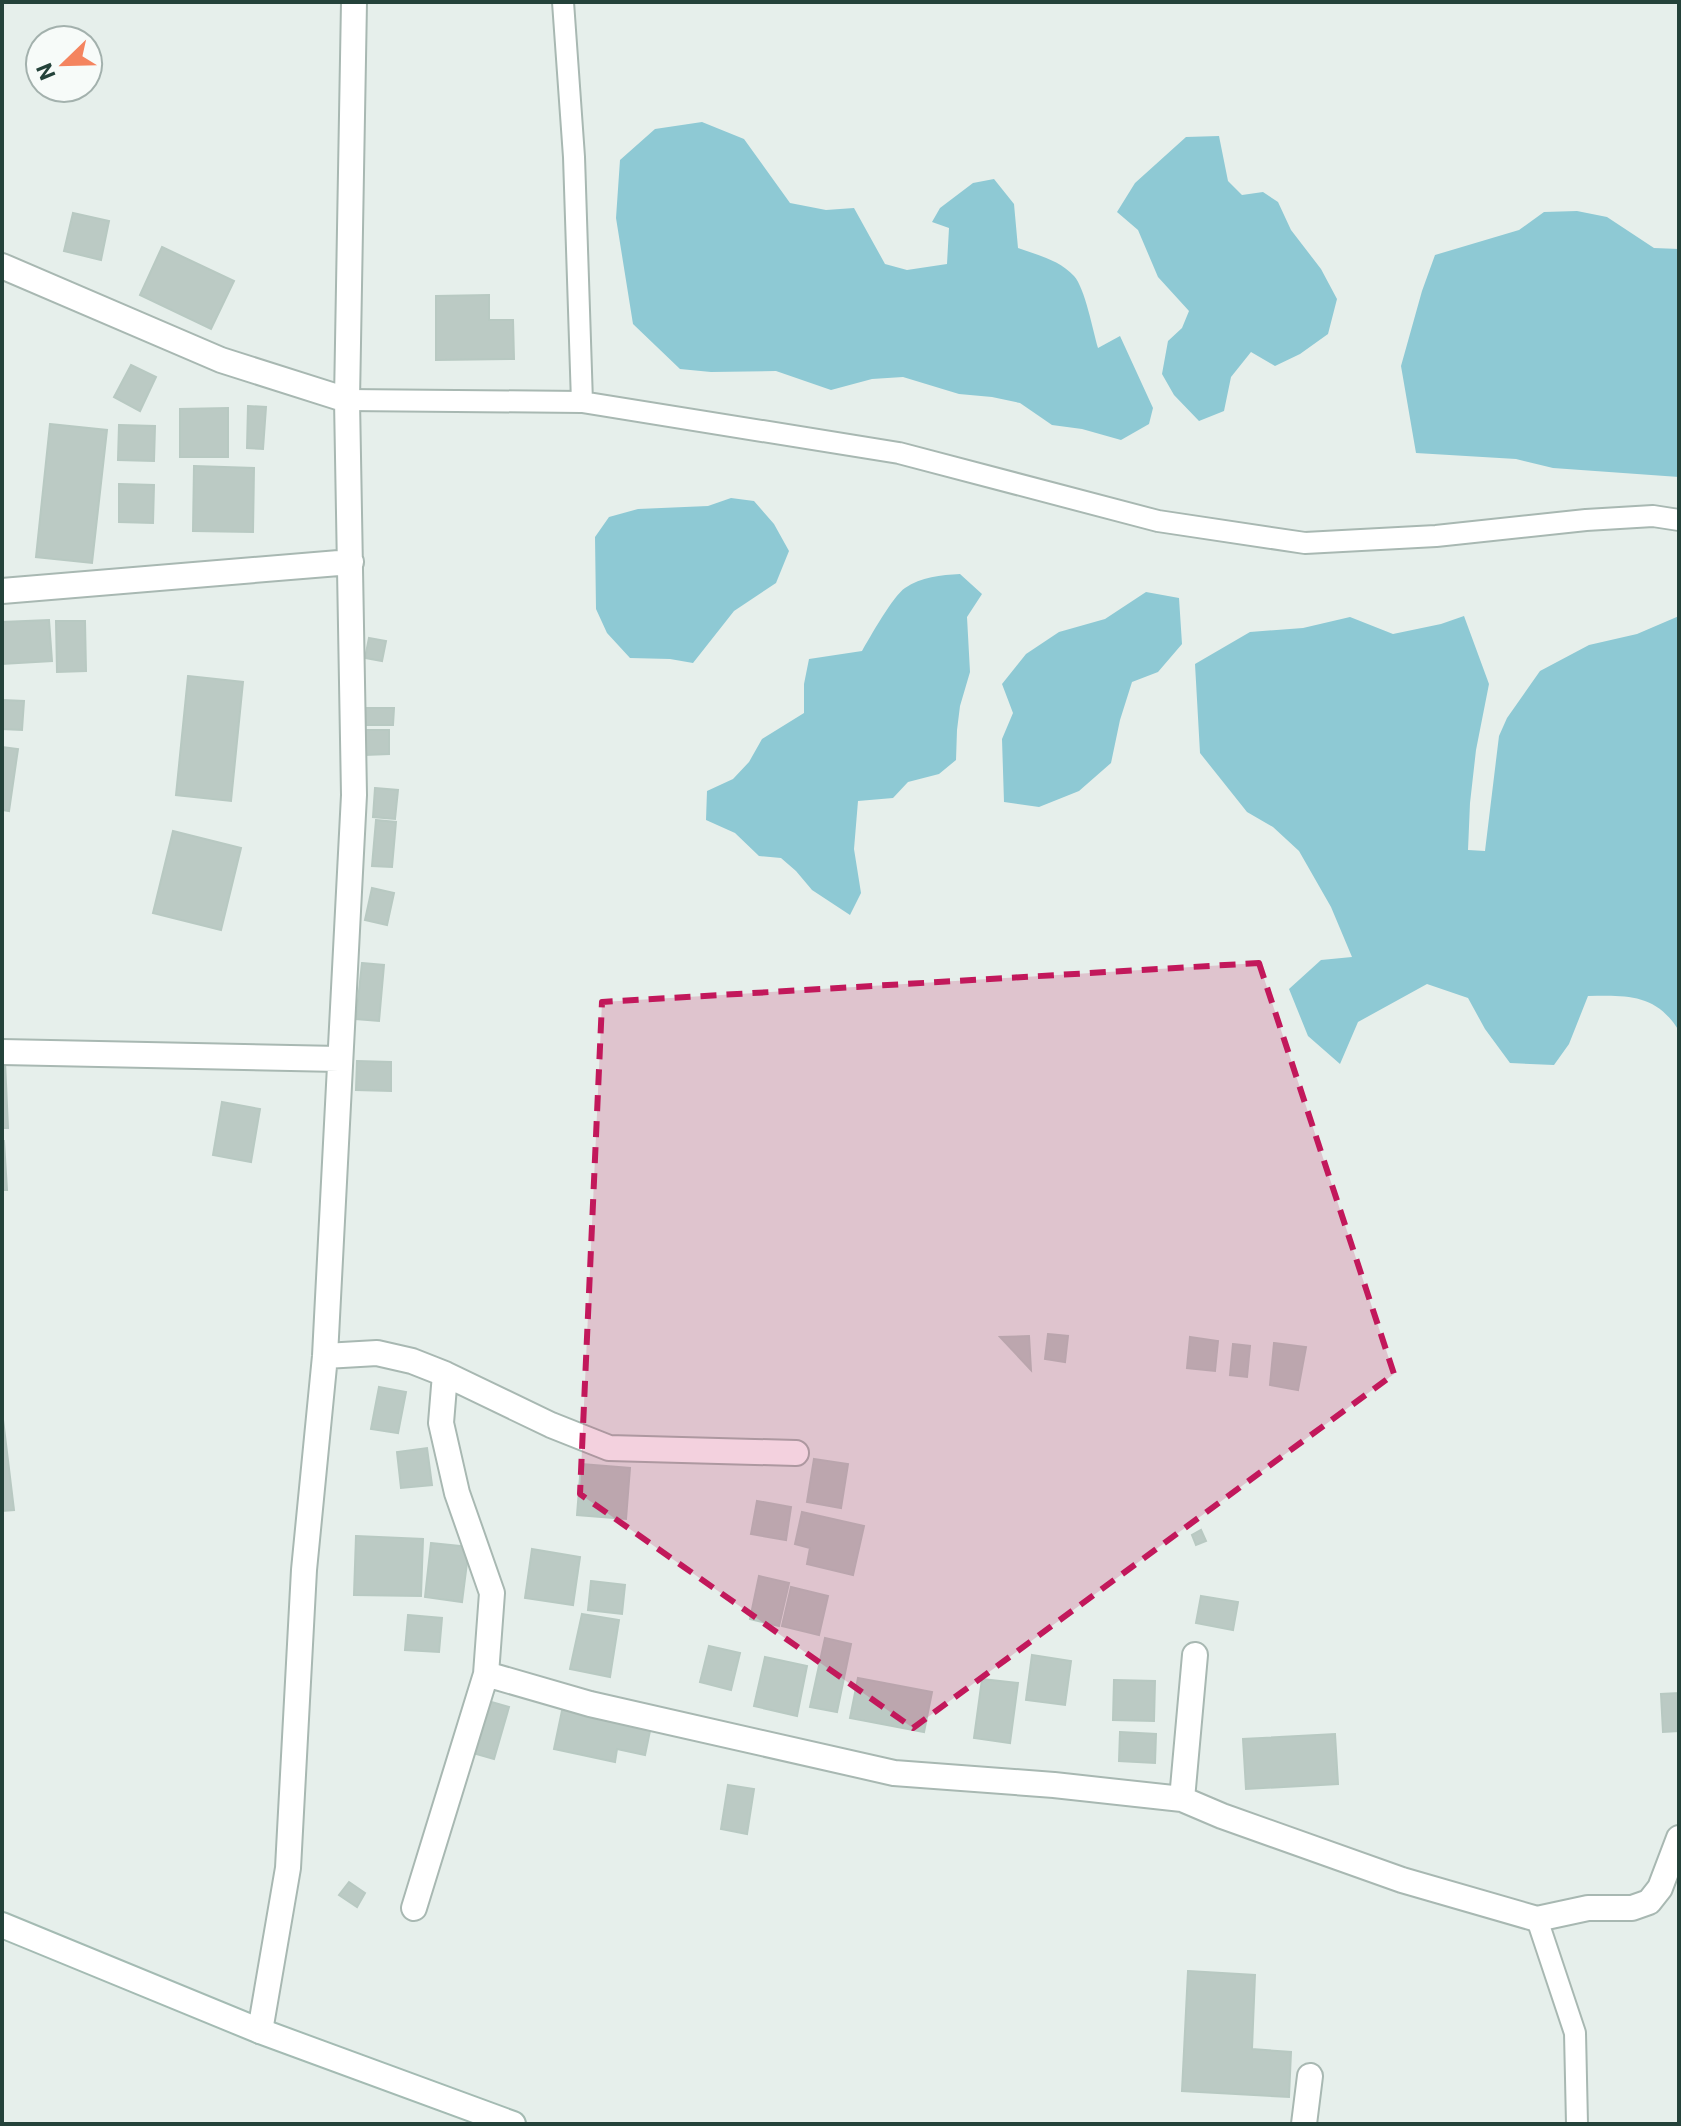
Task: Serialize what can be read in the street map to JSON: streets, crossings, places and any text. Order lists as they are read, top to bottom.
{
  "north": "bottom left"
}
